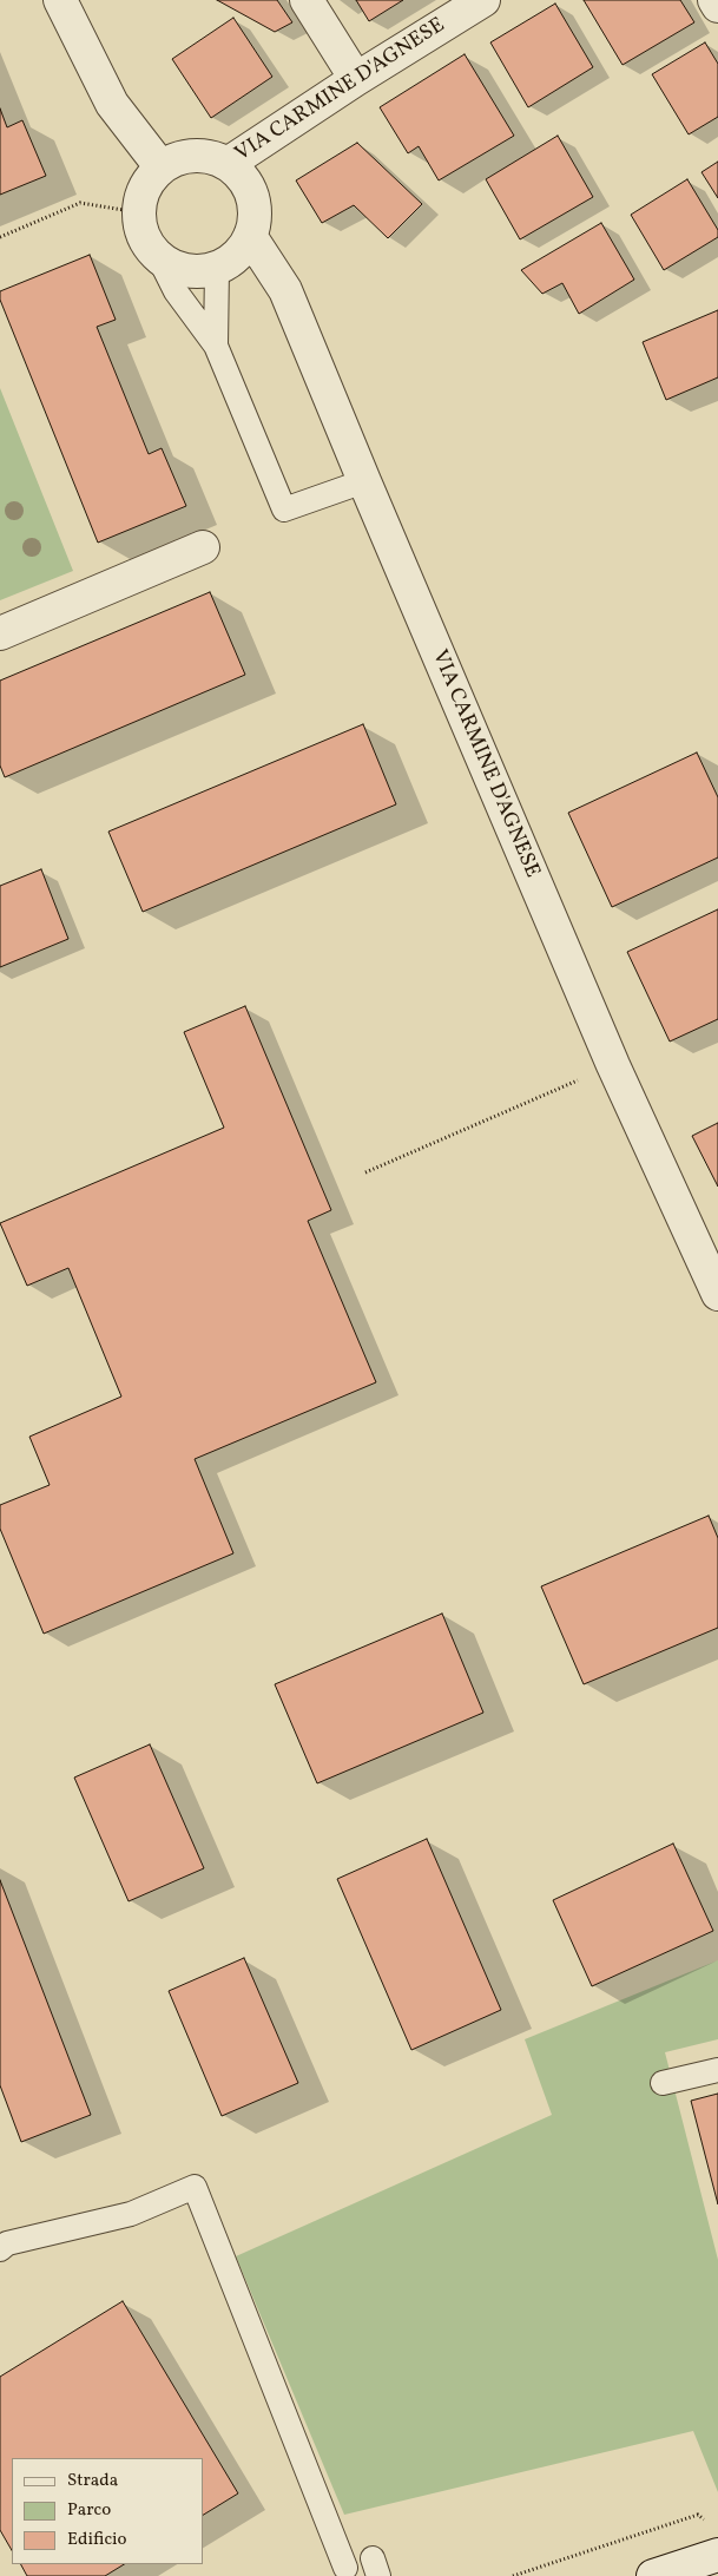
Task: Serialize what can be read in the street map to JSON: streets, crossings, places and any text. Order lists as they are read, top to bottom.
{
  "streets": {
    "street": ["VIA CARMINE D'AGNESE"]
  },
  "legend": ["Strada", "Parco", "Edificio"]
}
